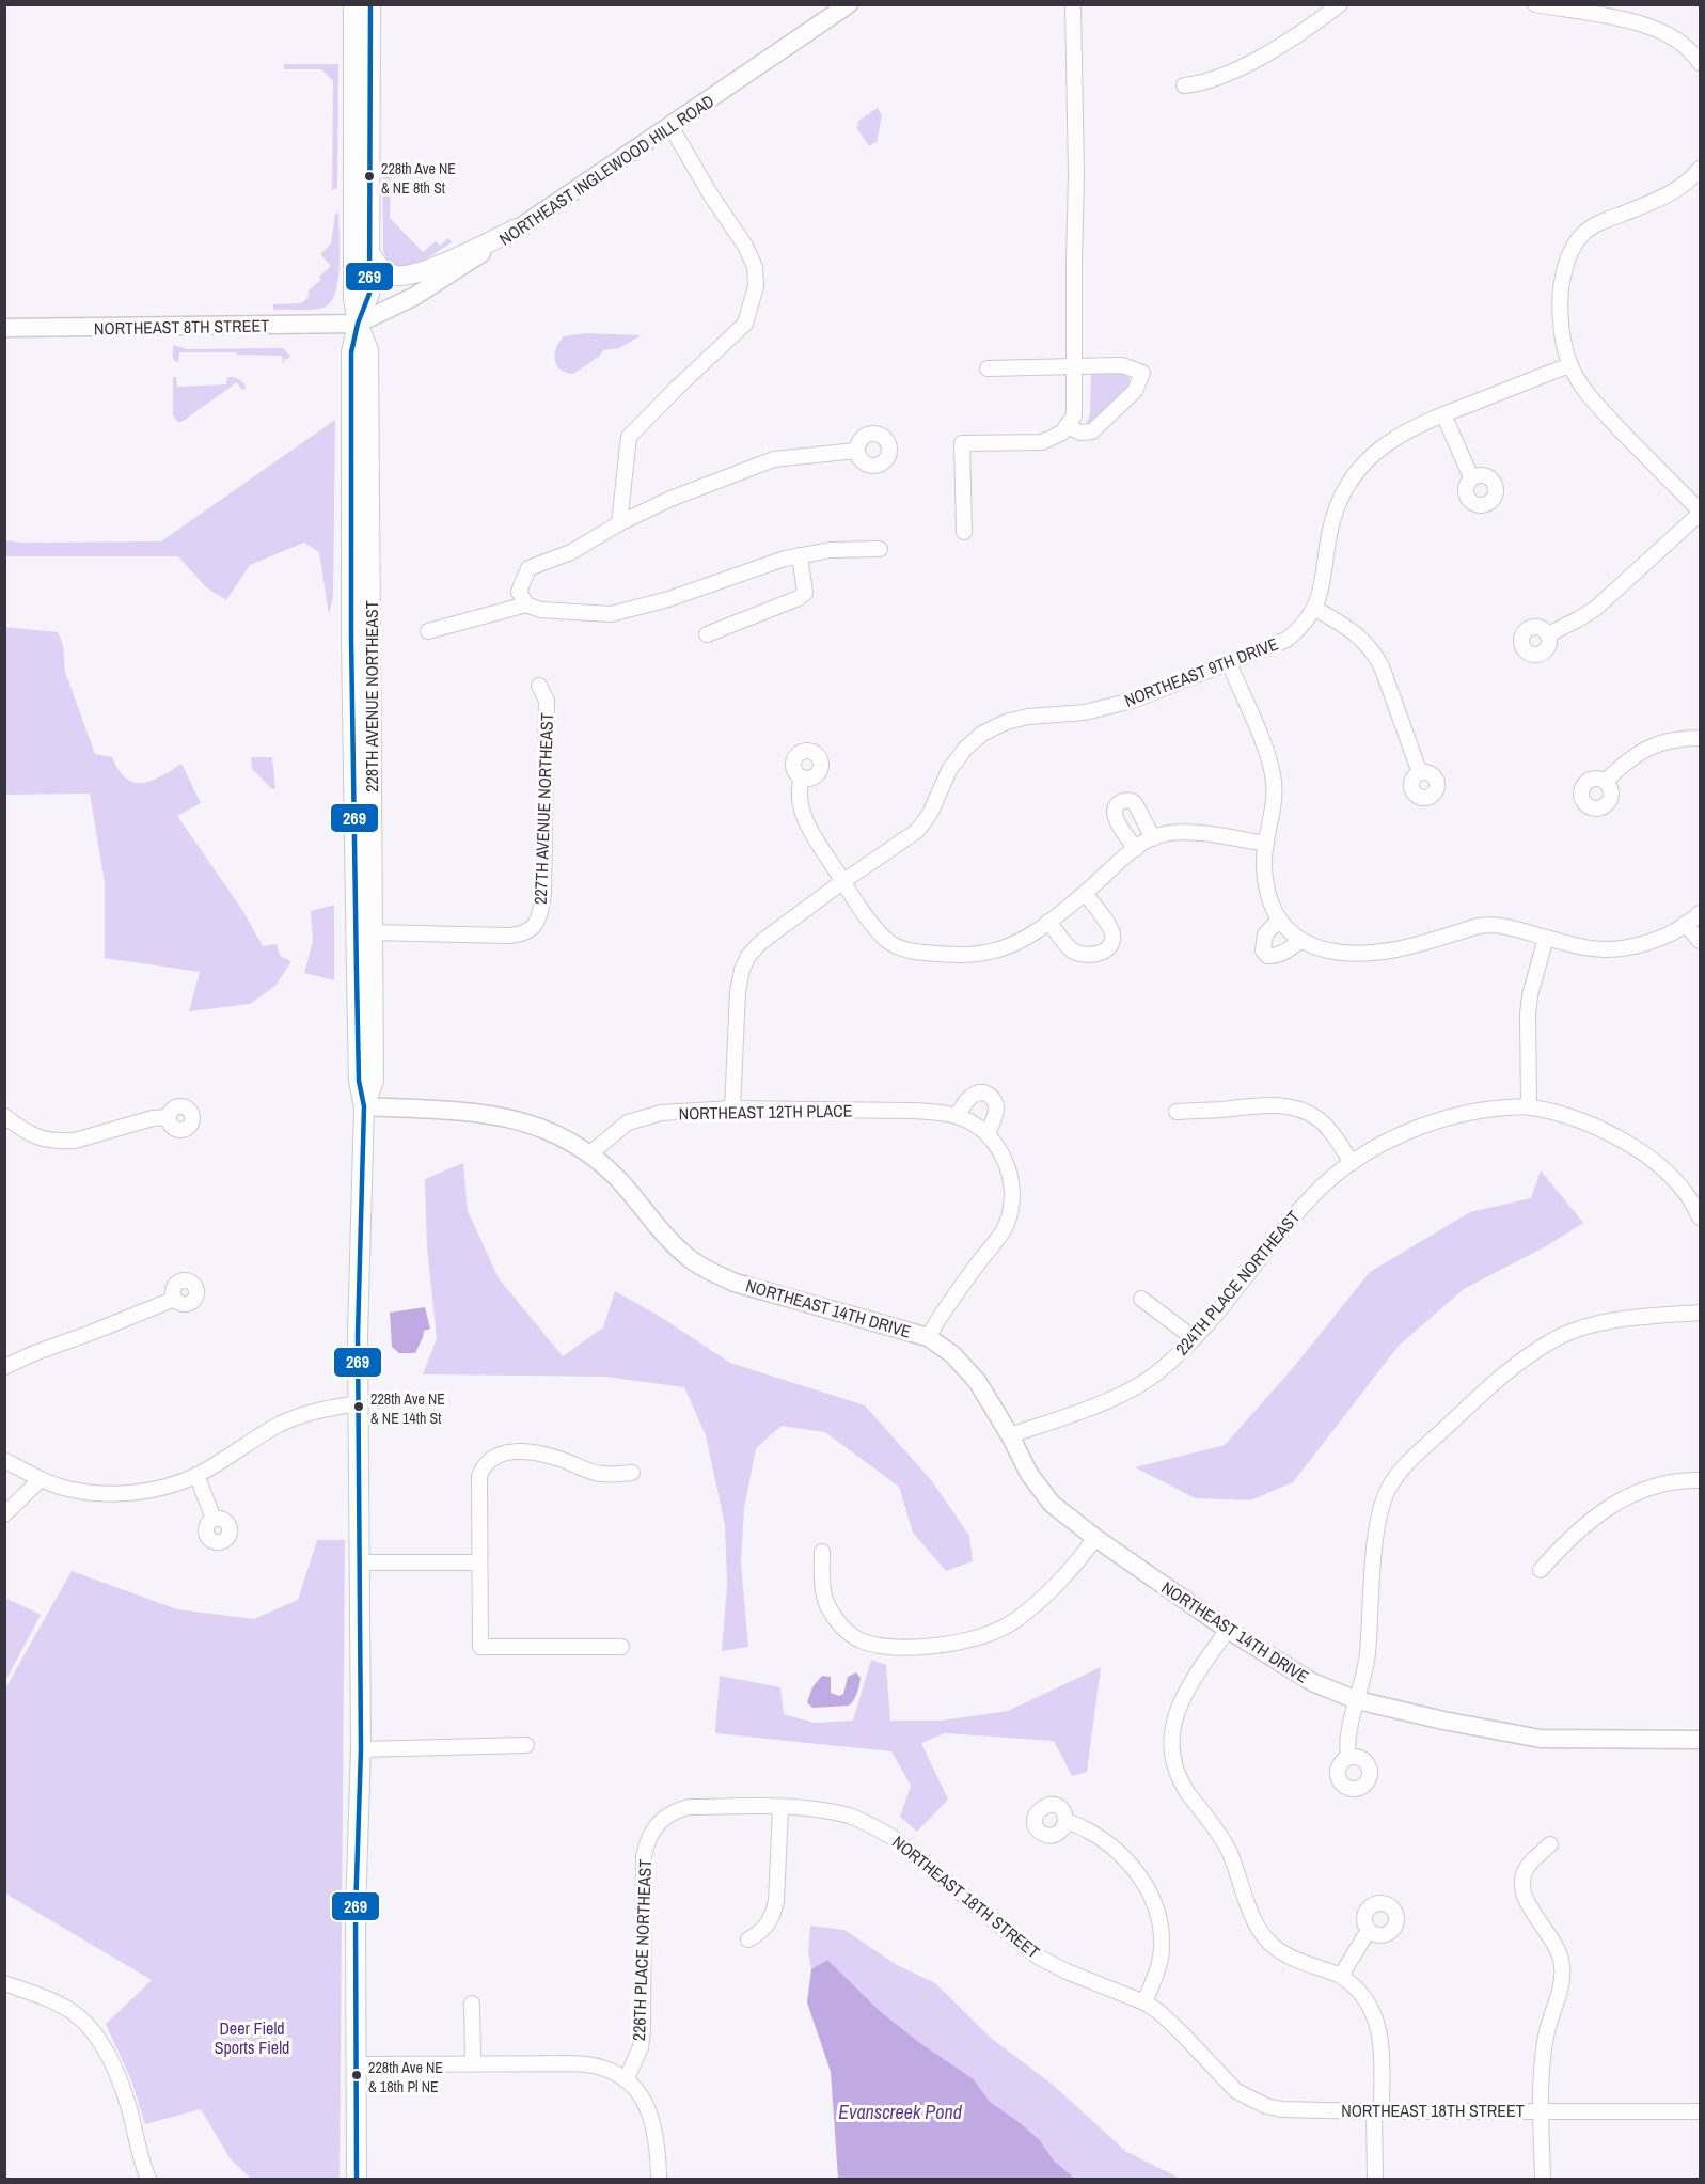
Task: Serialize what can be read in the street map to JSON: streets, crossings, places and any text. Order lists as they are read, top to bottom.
{
  "streets": {
    "main road": ["228TH AVENUE NORTHEAST"],
    "street": [
      "NORTHEAST INGLEWOOD HILL ROAD",
      "NORTHEAST 8TH STREET",
      "NORTHEAST 9TH DRIVE",
      "227TH AVENUE NORTHEAST",
      "NORTHEAST 12TH PLACE",
      "224TH PLACE NORTHEAST",
      "NORTHEAST 14TH DRIVE",
      "NORTHEAST 18TH STREET",
      "226TH PLACE NORTHEAST"
    ]
  },
  "crossings": [
    ["NORTHEAST INGLEWOOD HILL ROAD", "NORTHEAST 8TH STREET"],
    ["NORTHEAST INGLEWOOD HILL ROAD", "228TH AVENUE NORTHEAST"],
    ["NORTHEAST 8TH STREET", "228TH AVENUE NORTHEAST"],
    ["NORTHEAST 9TH DRIVE", "NORTHEAST 12TH PLACE"],
    ["228TH AVENUE NORTHEAST", "227TH AVENUE NORTHEAST"],
    ["NORTHEAST 12TH PLACE", "NORTHEAST 14TH DRIVE"],
    ["224TH PLACE NORTHEAST", "NORTHEAST 14TH DRIVE"],
    ["NORTHEAST 18TH STREET", "226TH PLACE NORTHEAST"]
  ],
  "water": ["Evanscreek Pond"],
  "parks": ["Deer Field Sports Field"],
  "places": ["228th Ave NE & NE 8th St", "228th Ave NE & NE 14th St", "228th Ave NE & 18th Pl NE"],
  "lines": ["transit line 269"]
}
